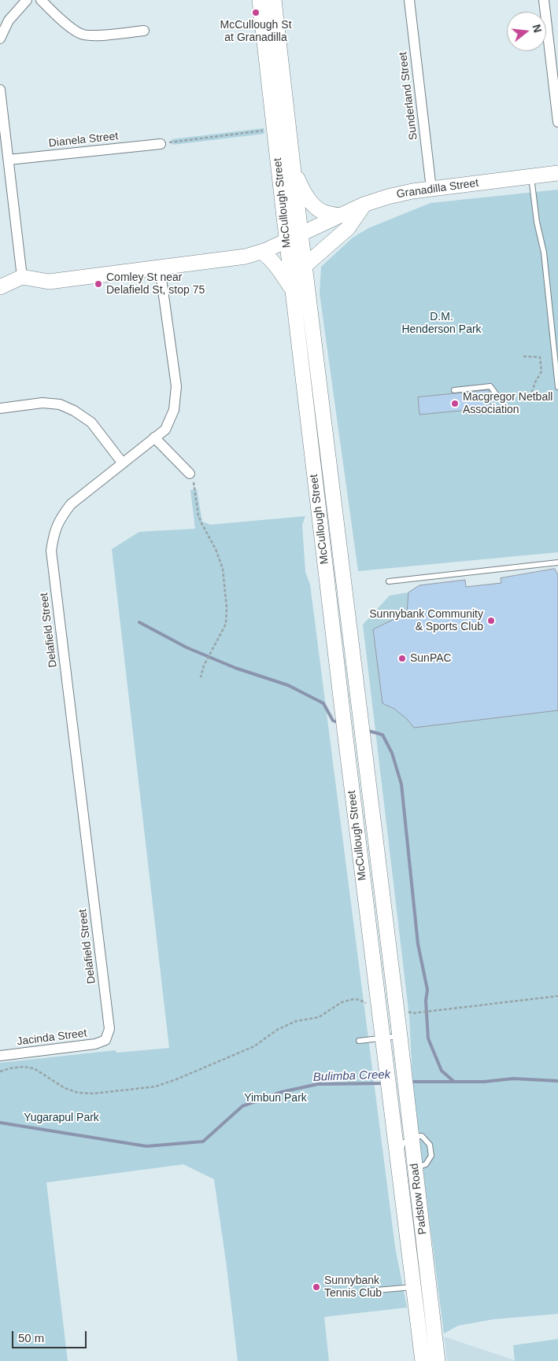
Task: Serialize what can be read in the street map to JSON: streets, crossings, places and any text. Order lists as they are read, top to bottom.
{
  "streets": {
    "main road": ["Granadilla Street", "McCullough Street", "Padstow Road"],
    "street": [
      "Sunderland Street",
      "Dianela Street",
      "Delafield Street",
      "Jacinda Street"
    ]
  },
  "crossings": [
    ["Sunderland Street", "Granadilla Street"],
    ["Granadilla Street", "McCullough Street"],
    ["Granadilla Street", "Delafield Street"],
    ["McCullough Street", "Padstow Road"],
    ["Delafield Street", "Jacinda Street"]
  ],
  "water": ["Bulimba Creek"],
  "parks": ["D.M. Henderson Park", "Yimbun Park", "Yugarapul Park"],
  "places": [
    "McCullough St at Granadilla",
    "Comley St near Delafield St, stop 75",
    "Macgregor Netball Association",
    "Sunnybank Community & Sports Club",
    "SunPAC",
    "Sunnybank Tennis Club"
  ],
  "scale_bar": "50 m",
  "north": "right"
}
